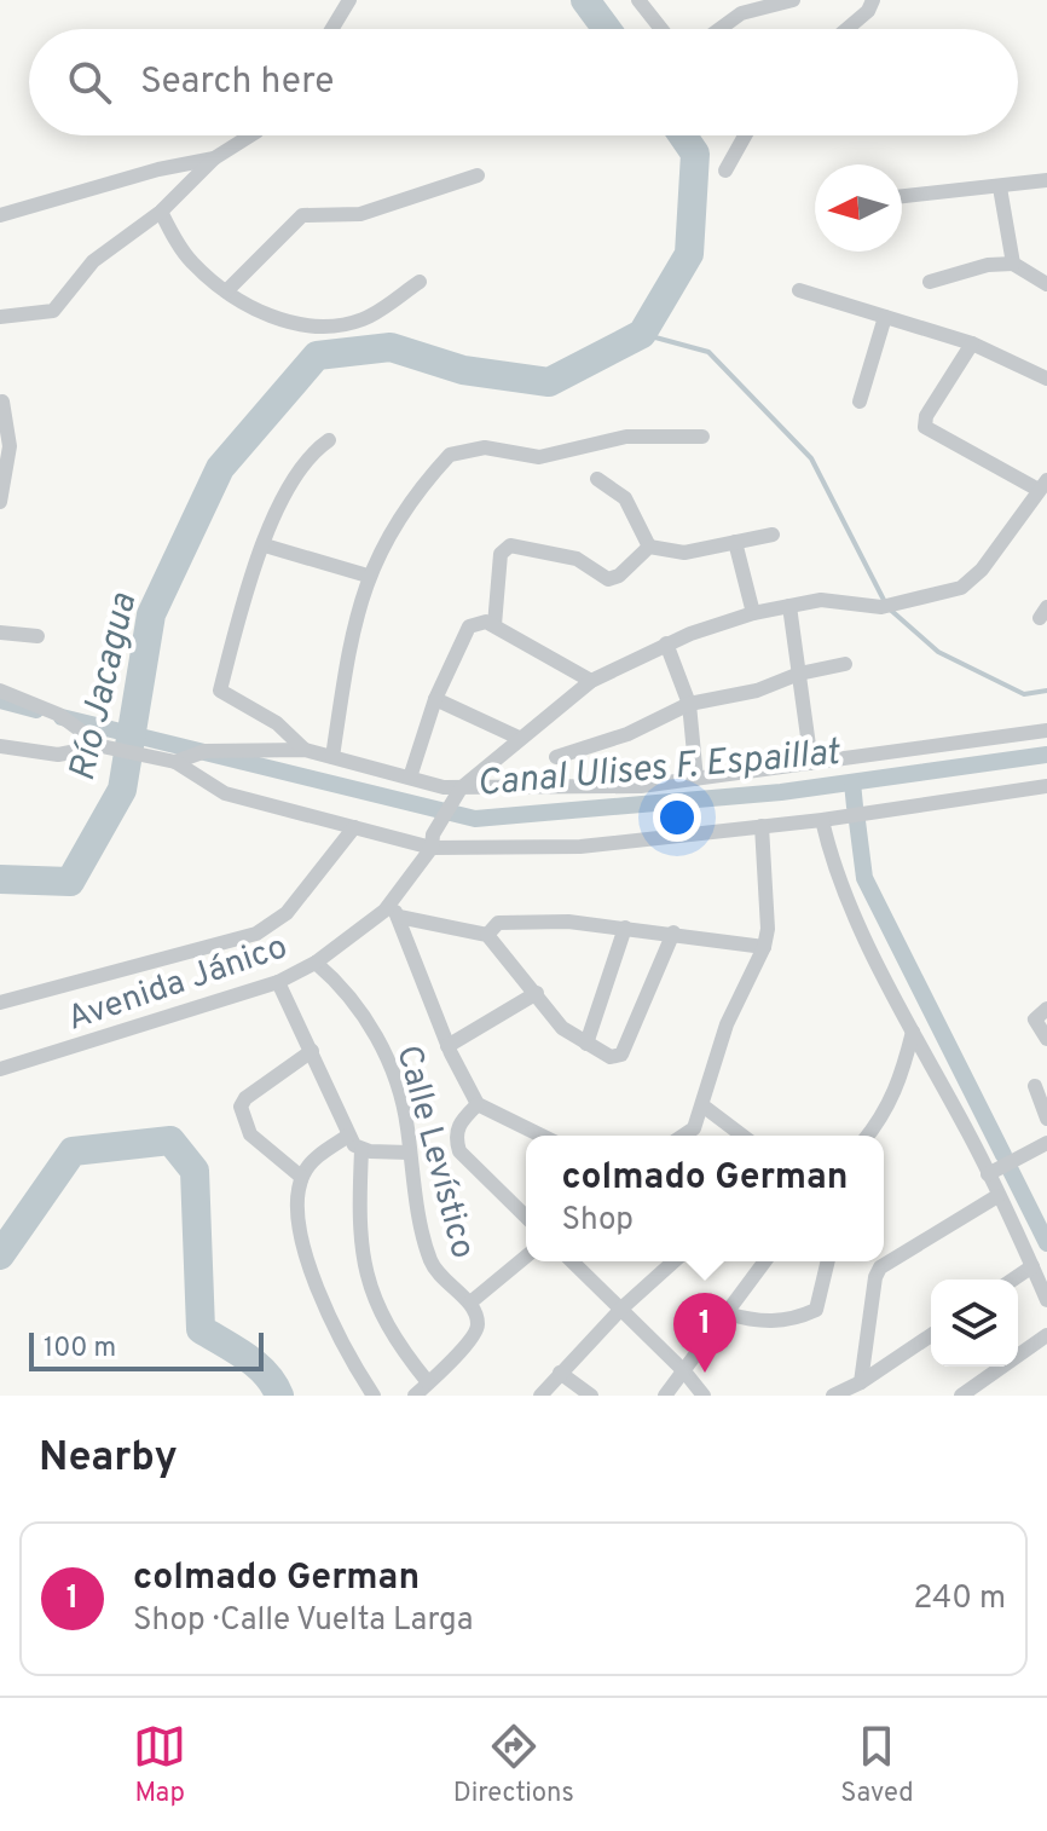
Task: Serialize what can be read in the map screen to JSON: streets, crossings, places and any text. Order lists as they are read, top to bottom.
{
  "streets": {
    "street": ["Avenida Jánico", "Calle Levístico"]
  },
  "crossings": [
    ["Avenida Jánico", "Calle Levístico"]
  ],
  "water": ["Río Jacagua", "Canal Ulises F. Espaillat"],
  "scale_bar": "100 m",
  "north": "left",
  "page": {
    "search": "Search here",
    "popup": ["colmado German", "Shop"],
    "pins": "1",
    "scale": "100 m",
    "heading": "Nearby",
    "list": [
      {
        "mark": "1",
        "name": "colmado German",
        "note": "Shop · Calle Vuelta Larga",
        "value": "240 m"
      }
    ],
    "nav": ["Map", "Directions", "Saved"]
  }
}
